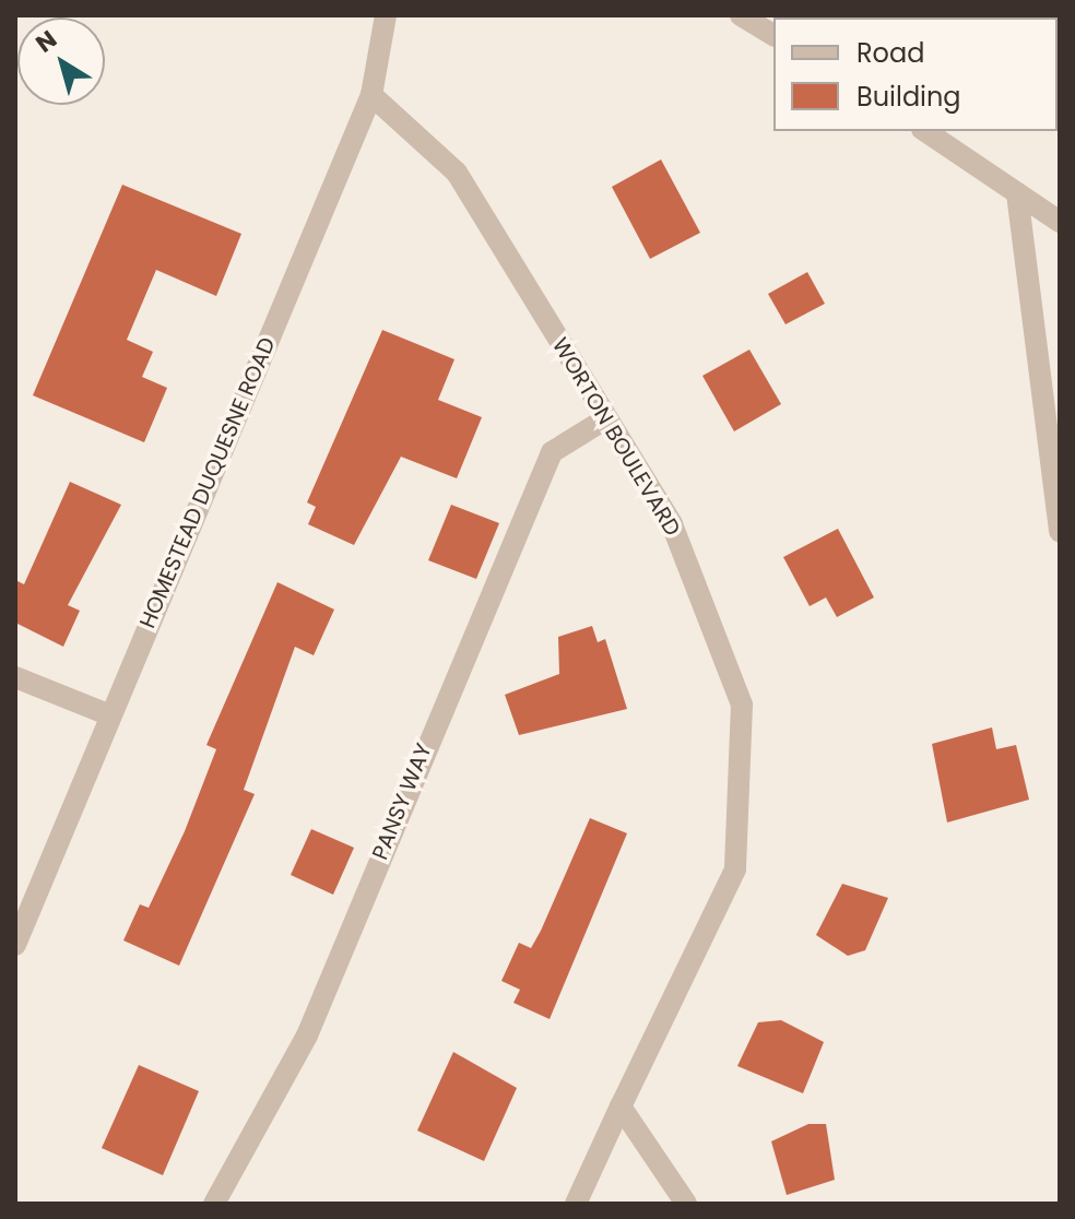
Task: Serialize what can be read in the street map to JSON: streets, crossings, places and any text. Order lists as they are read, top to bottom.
{
  "streets": {
    "street": ["WORTON BOULEVARD", "HOMESTEAD DUQUESNE ROAD", "PANSY WAY"]
  },
  "crossings": [
    ["WORTON BOULEVARD", "HOMESTEAD DUQUESNE ROAD"],
    ["WORTON BOULEVARD", "PANSY WAY"]
  ],
  "legend": ["Road", "Building"],
  "north": "top left"
}
